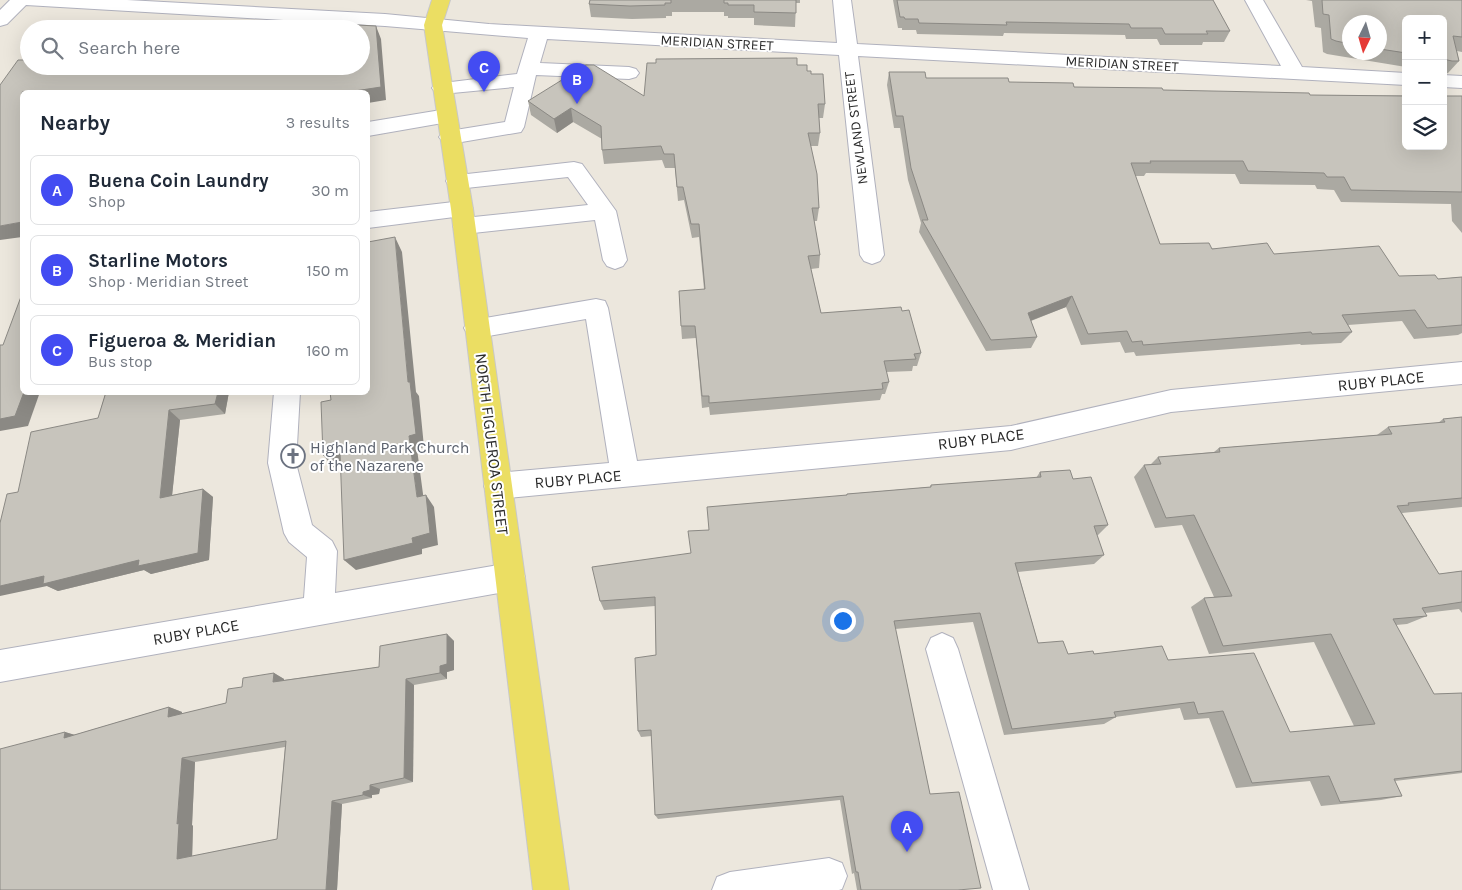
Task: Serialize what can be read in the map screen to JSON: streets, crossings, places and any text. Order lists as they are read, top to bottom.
{
  "streets": {
    "main road": ["NORTH FIGUEROA STREET"],
    "street": ["MERIDIAN STREET", "NEWLAND STREET", "RUBY PLACE"]
  },
  "crossings": [
    ["MERIDIAN STREET", "NEWLAND STREET"],
    ["MERIDIAN STREET", "NORTH FIGUEROA STREET"],
    ["RUBY PLACE", "NORTH FIGUEROA STREET"]
  ],
  "places": {
    "church": ["Highland Park Church of the Nazarene"]
  },
  "north": "bottom",
  "page": {
    "map_buttons": ["+", "−"],
    "search": "Search here",
    "pins": ["C", "B", "A"],
    "heading": ["Nearby", "3 results"],
    "list": [
      {
        "mark": "A",
        "name": "Buena Coin Laundry",
        "note": "Shop",
        "value": "30 m"
      },
      {
        "mark": "B",
        "name": "Starline Motors",
        "note": "Shop · Meridian Street",
        "value": "150 m"
      },
      {
        "mark": "C",
        "name": "Figueroa & Meridian",
        "note": "Bus stop",
        "value": "160 m"
      }
    ]
  }
}
